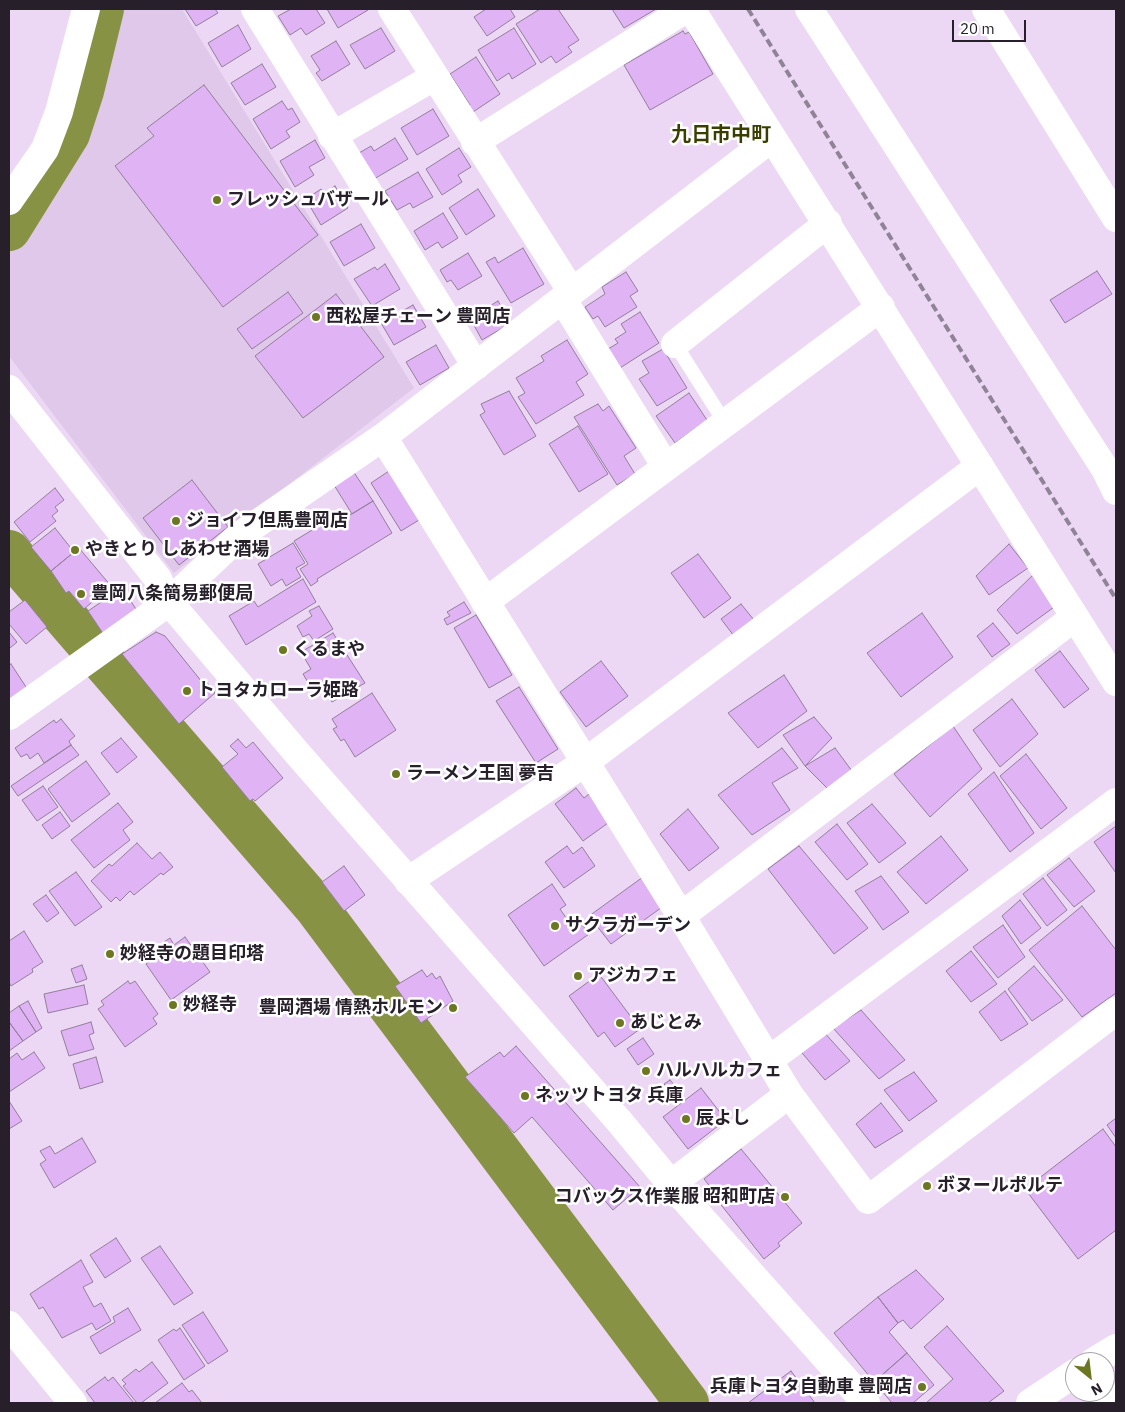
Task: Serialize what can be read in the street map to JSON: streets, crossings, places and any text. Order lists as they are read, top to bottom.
{
  "districts": ["九日市中町"],
  "places": [
    "フレッシュバザール",
    "西松屋チェーン 豊岡店",
    "ジョイフ但馬豊岡店",
    "やきとり しあわせ酒場",
    "豊岡八条簡易郵便局",
    "くるまや",
    "トヨタカローラ姫路",
    "ラーメン王国 夢吉",
    "サクラガーデン",
    "妙経寺の題目印塔",
    "アジカフェ",
    "妙経寺",
    "豊岡酒場 情熱ホルモン",
    "あじとみ",
    "ハルハルカフェ",
    "ネッツトヨタ 兵庫",
    "辰よし",
    "ボヌールポルテ",
    "コバックス作業服 昭和町店",
    "兵庫トヨタ自動車 豊岡店"
  ],
  "scale_bar": "20 m",
  "north": "bottom right"
}
